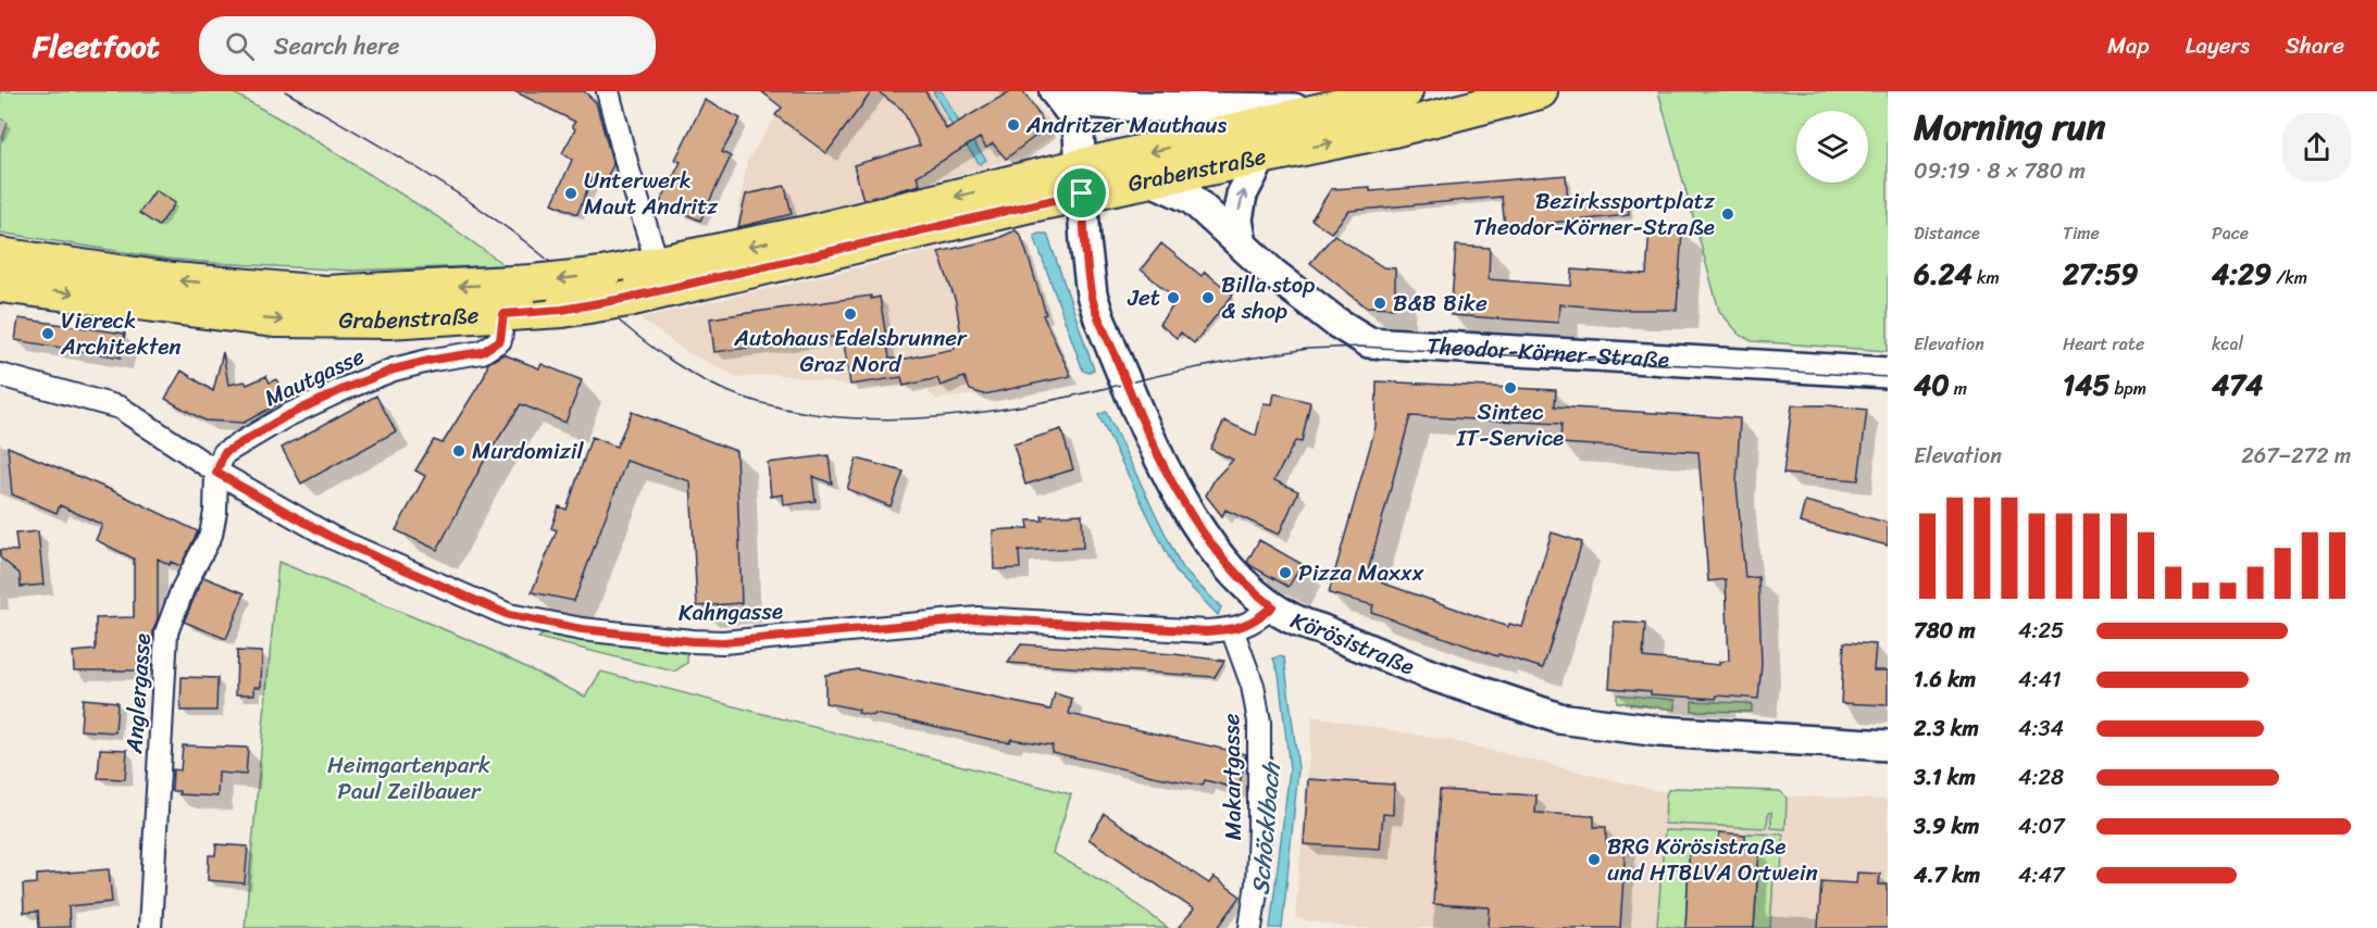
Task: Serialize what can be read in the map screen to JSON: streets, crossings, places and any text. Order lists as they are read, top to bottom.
{
  "streets": {
    "main road": ["Grabenstraße", "Theodor-Körner-Straße", "Körösistraße"],
    "street": [
      "Mautgasse",
      "Kahngasse",
      "Anglergasse",
      "Makartgasse"
    ]
  },
  "crossings": [
    ["Grabenstraße", "Theodor-Körner-Straße"],
    ["Grabenstraße", "Mautgasse"],
    ["Grabenstraße", "Körösistraße"],
    ["Mautgasse", "Kahngasse"],
    ["Mautgasse", "Anglergasse"],
    ["Kahngasse", "Körösistraße"],
    ["Kahngasse", "Anglergasse"],
    ["Kahngasse", "Makartgasse"],
    ["Körösistraße", "Makartgasse"]
  ],
  "water": ["Schöcklbach"],
  "parks": ["Heimgartenpark Paul Zeilbauer"],
  "places": [
    "Andritzer Mauthaus",
    "Unterwerk Maut Andritz",
    "Bezirkssportplatz Theodor-Körner-Straße",
    "Jet",
    "Billa stop & shop",
    "B&B Bike",
    "Autohaus Edelsbrunner Graz Nord",
    "Viereck Architekten",
    "Sintec IT-Service",
    "Murdomizil",
    "Pizza Maxxx",
    "BRG Körösistraße und HTBLVA Ortwein"
  ],
  "page": {
    "header": "Fleetfoot",
    "search": "Search here",
    "nav": ["Map", "Layers", "Share"],
    "heading": ["Morning run", "09:19 · 8 × 780 m"],
    "stats": [
      ["Distance", "6.24 km"],
      ["Time", "27:59"],
      ["Pace", "4:29 /km"],
      ["Elevation", "40 m"],
      ["Heart rate", "145 bpm"],
      ["kcal", "474"]
    ],
    "chart": ["Elevation", "267–272 m"],
    "list": [
      {
        "name": "780 m",
        "note": "4:25"
      },
      {
        "name": "1.6 km",
        "note": "4:41"
      },
      {
        "name": "2.3 km",
        "note": "4:34"
      },
      {
        "name": "3.1 km",
        "note": "4:28"
      },
      {
        "name": "3.9 km",
        "note": "4:07"
      },
      {
        "name": "4.7 km",
        "note": "4:47"
      }
    ]
  }
}
